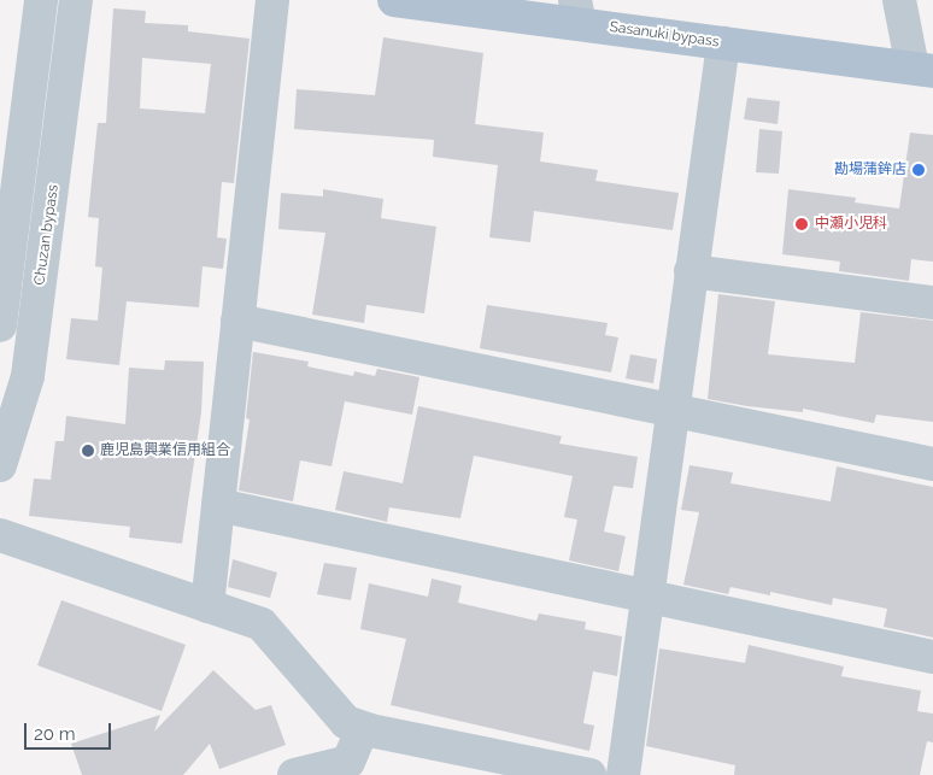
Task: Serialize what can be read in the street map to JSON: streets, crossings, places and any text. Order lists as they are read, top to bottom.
{
  "streets": {
    "main road": ["Sasanuki bypass"],
    "street": ["Chuzan bypass"]
  },
  "places": ["勘場蒲鉾店", "中瀬小児科", "鹿児島興業信用組合"],
  "scale_bar": "20 m"
}
